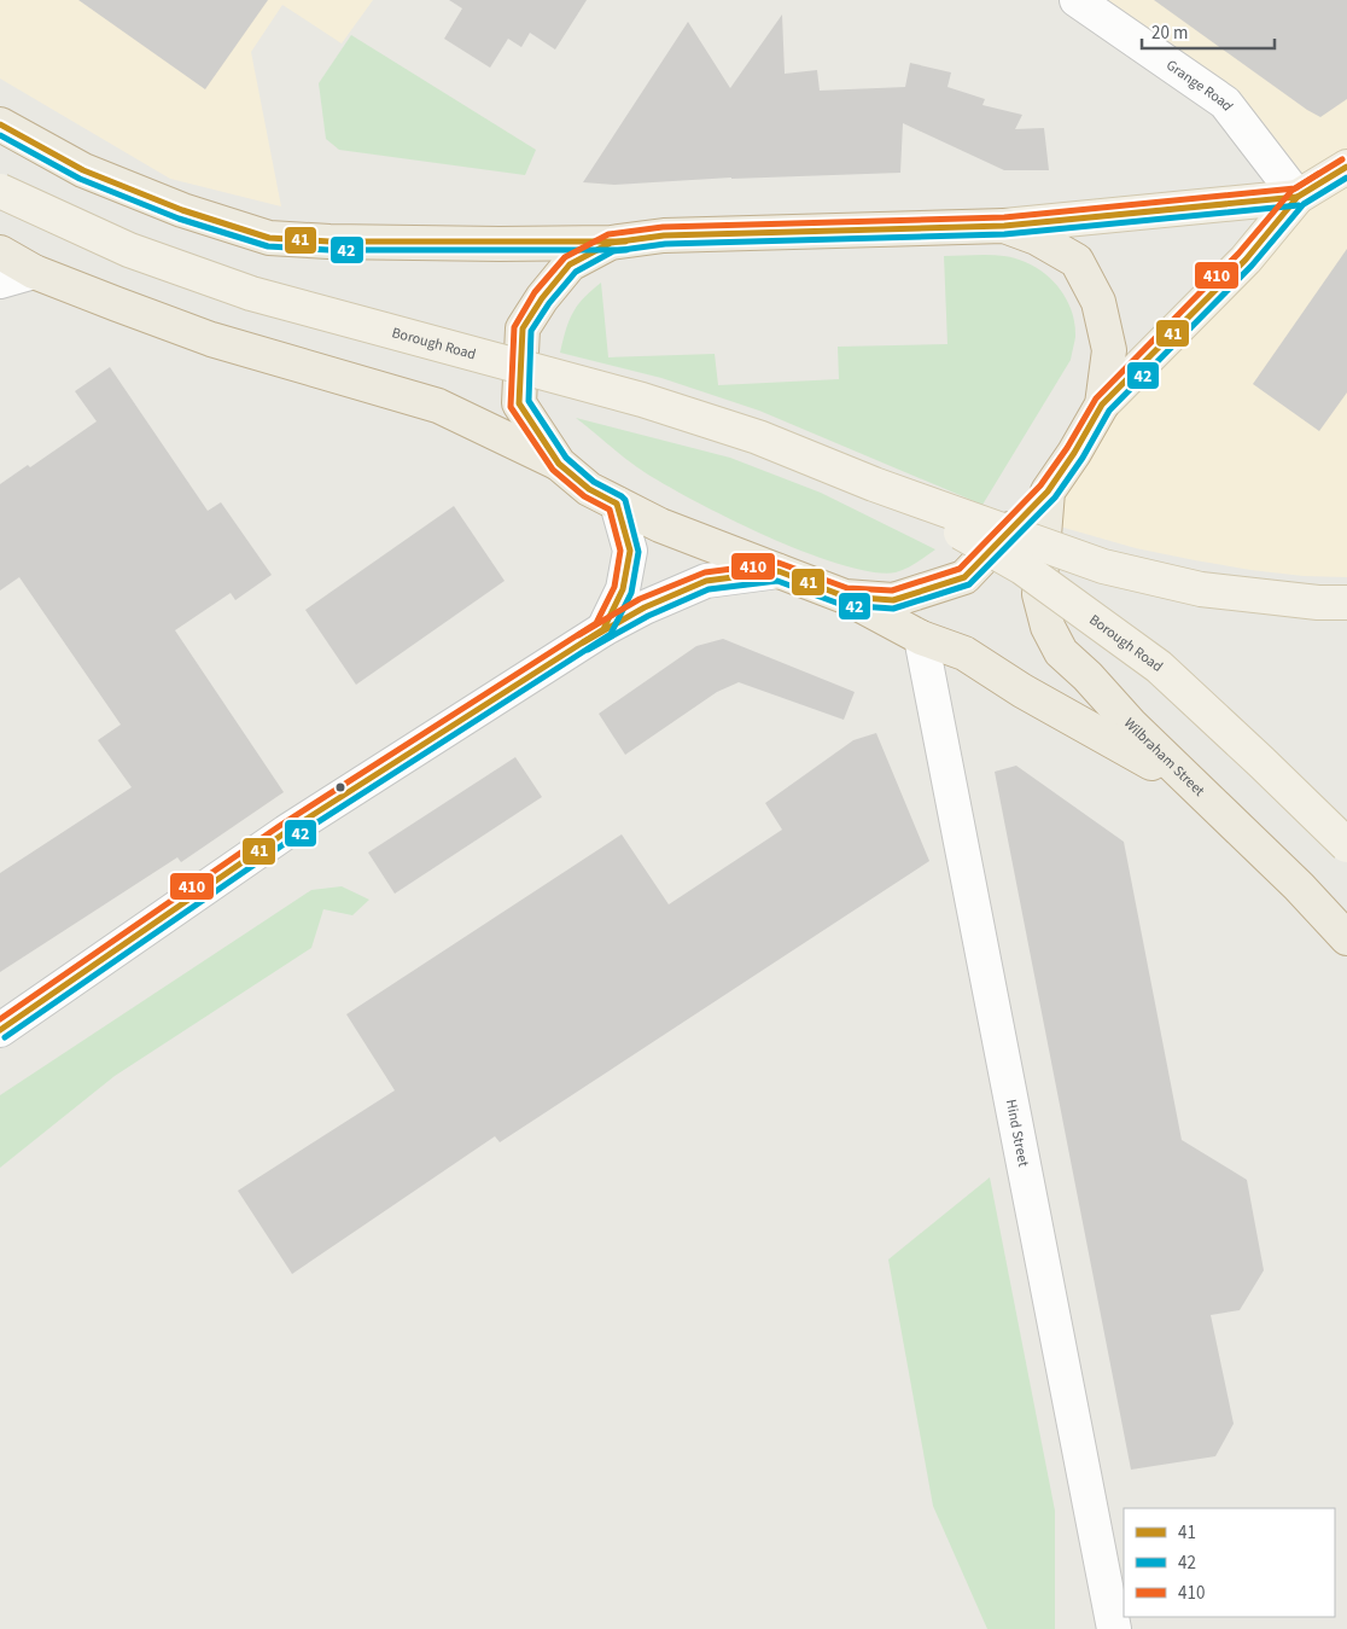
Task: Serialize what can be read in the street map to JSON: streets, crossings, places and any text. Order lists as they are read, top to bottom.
{
  "streets": {
    "highway": ["Wilbraham Street"],
    "main road": ["Borough Road"],
    "street": ["Grange Road", "Hind Street"]
  },
  "crossings": [
    ["Wilbraham Street", "Hind Street"]
  ],
  "lines": ["transit line 41", "transit line 42", "transit line 410"],
  "legend": ["41", "42", "410"],
  "scale_bar": "20 m"
}
